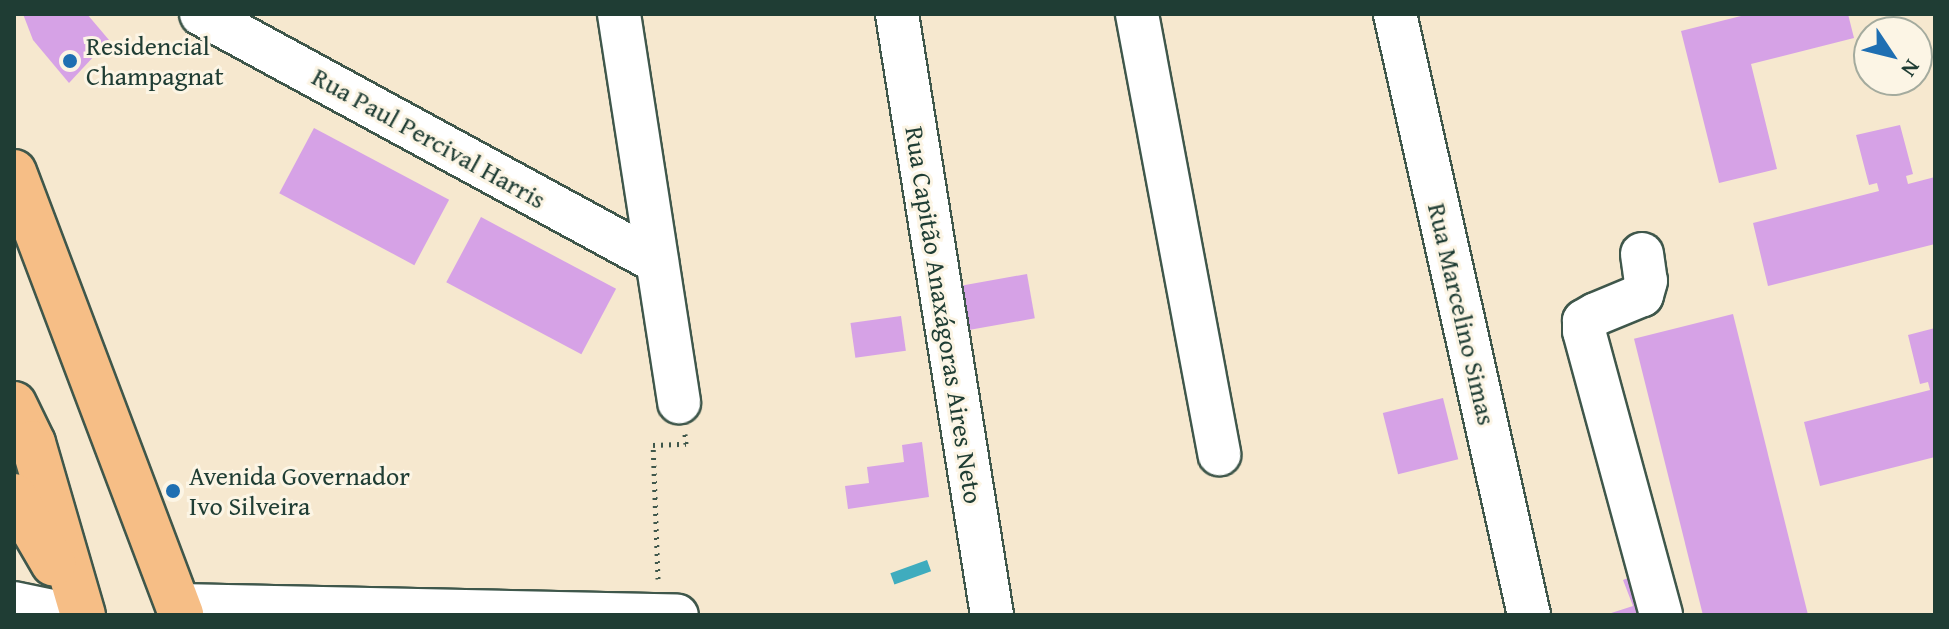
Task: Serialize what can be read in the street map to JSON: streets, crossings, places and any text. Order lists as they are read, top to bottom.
{
  "streets": {
    "street": ["Rua Paul Percival Harris", "Rua Marcelino Simas", "Rua Capitão Anaxágoras Aires Neto"]
  },
  "places": ["Residencial Champagnat", "Avenida Governador Ivo Silveira"],
  "north": "bottom right"
}
